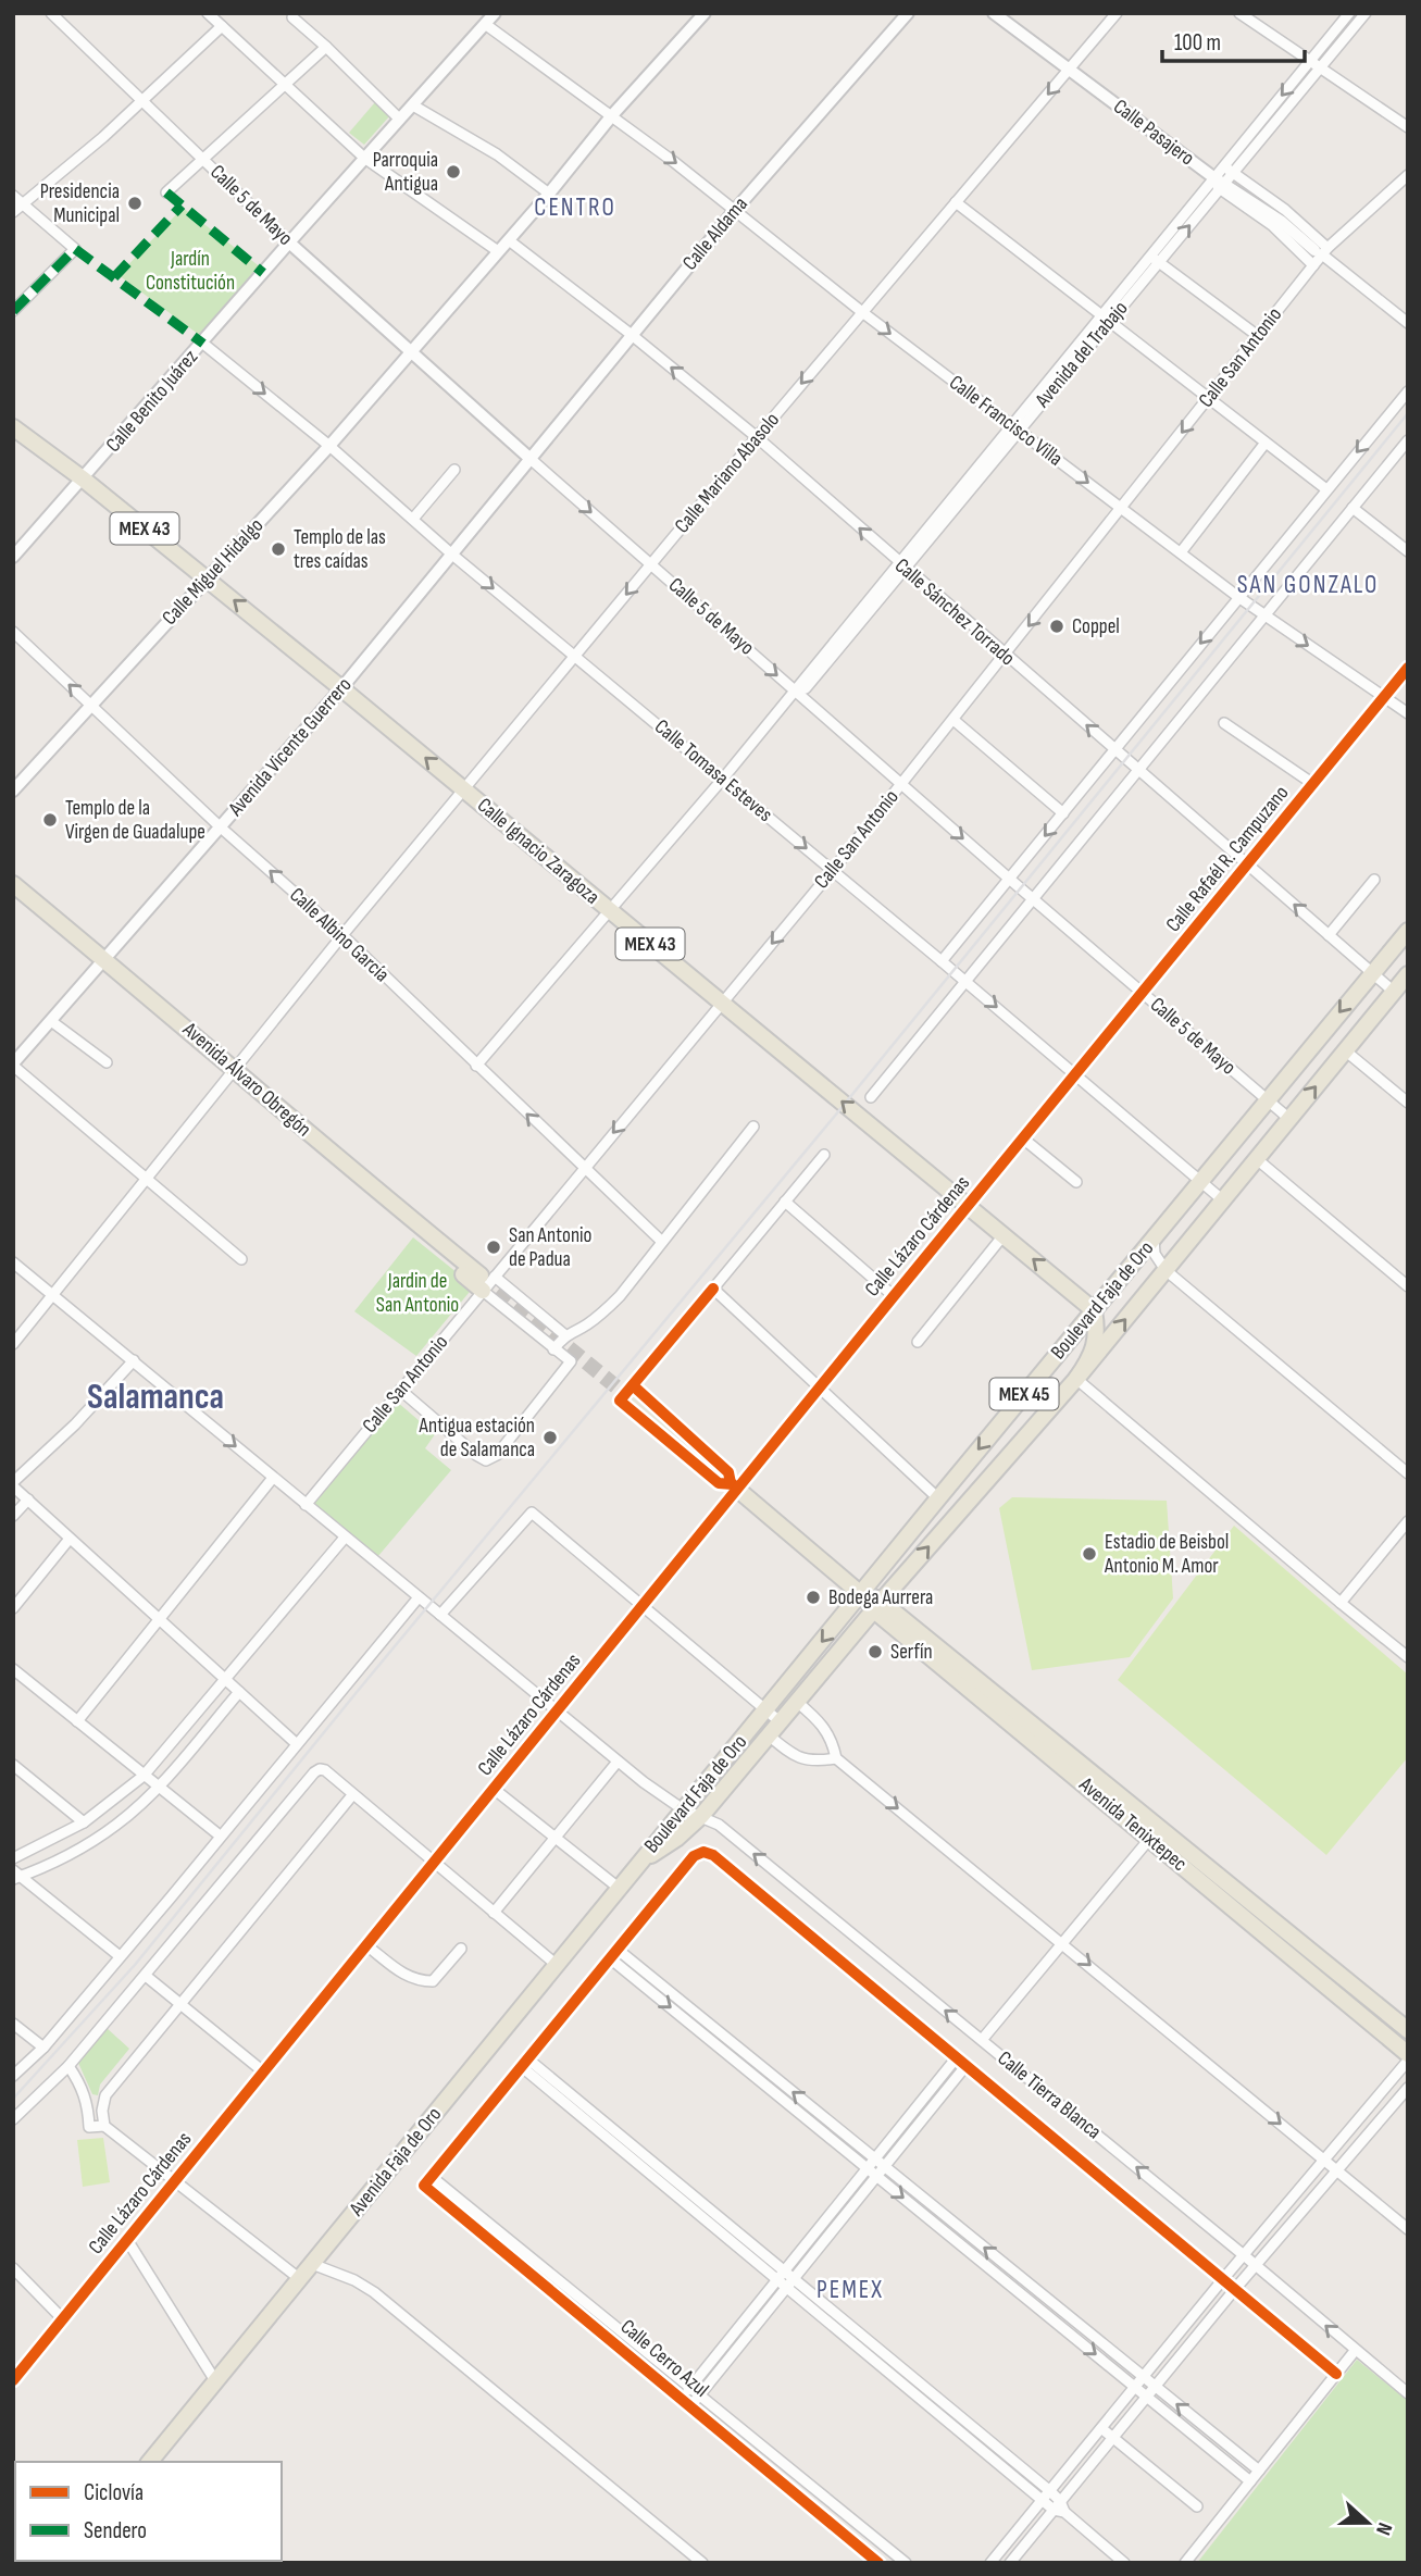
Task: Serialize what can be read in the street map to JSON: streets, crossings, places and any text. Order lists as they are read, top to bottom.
{
  "streets": {
    "main road": [
      "MEX 43",
      "Calle Ignacio Zaragoza",
      "Avenida Álvaro Obregón",
      "Boulevard Faja de Oro",
      "MEX 45",
      "Avenida Tenixtepec",
      "Avenida Faja de Oro"
    ],
    "street": [
      "Calle Pasajero",
      "Calle 5 de Mayo",
      "Calle Aldama",
      "Avenida del Trabajo",
      "Calle San Antonio",
      "Calle Benito Juárez",
      "Calle Francisco Villa",
      "Calle Mariano Abasolo",
      "Calle Miguel Hidalgo",
      "Calle Sánchez Torrado",
      "Avenida Vicente Guerrero",
      "Calle Tomasa Esteves",
      "Calle Rafaél R. Campuzano",
      "Calle Albino García",
      "Calle Lázaro Cárdenas",
      "Calle Tierra Blanca",
      "Calle Cerro Azul"
    ]
  },
  "crossings": [
    ["Calle Pasajero", "Avenida del Trabajo"],
    ["Calle Pasajero", "Calle San Antonio"],
    ["Calle Pasajero", "Calle Mariano Abasolo"],
    ["Calle 5 de Mayo", "Calle Aldama"],
    ["Calle 5 de Mayo", "Avenida del Trabajo"],
    ["Calle 5 de Mayo", "Calle San Antonio"],
    ["Calle 5 de Mayo", "Calle Benito Juárez"],
    ["Calle 5 de Mayo", "Calle Mariano Abasolo"],
    ["Calle 5 de Mayo", "Calle Miguel Hidalgo"],
    ["Calle 5 de Mayo", "Avenida Vicente Guerrero"],
    ["Calle 5 de Mayo", "Calle Rafaél R. Campuzano"],
    ["Calle 5 de Mayo", "Boulevard Faja de Oro"],
    ["Calle Aldama", "Calle Francisco Villa"],
    ["Calle Aldama", "Calle Sánchez Torrado"],
    ["Calle Aldama", "Avenida Vicente Guerrero"],
    ["Avenida del Trabajo", "Calle Francisco Villa"],
    ["Avenida del Trabajo", "Calle Sánchez Torrado"],
    ["Avenida del Trabajo", "Calle Tomasa Esteves"],
    ["Avenida del Trabajo", "Calle Ignacio Zaragoza"],
    ["Avenida del Trabajo", "Calle Albino García"],
    ["Calle San Antonio", "Calle Francisco Villa"],
    ["Calle San Antonio", "Calle Sánchez Torrado"],
    ["Calle San Antonio", "Calle Tomasa Esteves"],
    ["Calle San Antonio", "Calle Ignacio Zaragoza"],
    ["Calle San Antonio", "Calle Albino García"],
    ["Calle San Antonio", "Avenida Álvaro Obregón"],
    ["Calle San Antonio", "Calle Tierra Blanca"],
    ["Calle Benito Juárez", "Calle Francisco Villa"],
    ["Calle Benito Juárez", "Calle Tomasa Esteves"],
    ["Calle Benito Juárez", "Calle Ignacio Zaragoza"],
    ["Calle Francisco Villa", "Calle Mariano Abasolo"],
    ["Calle Francisco Villa", "Calle Miguel Hidalgo"],
    ["Calle Francisco Villa", "Calle Rafaél R. Campuzano"],
    ["Calle Mariano Abasolo", "Calle Sánchez Torrado"],
    ["Calle Mariano Abasolo", "Calle Tomasa Esteves"],
    ["Calle Mariano Abasolo", "Calle Ignacio Zaragoza"],
    ["Calle Mariano Abasolo", "Calle Albino García"],
    ["Calle Mariano Abasolo", "Avenida Álvaro Obregón"],
    ["Calle Mariano Abasolo", "Calle Tierra Blanca"],
    ["Calle Miguel Hidalgo", "Calle Sánchez Torrado"],
    ["Calle Miguel Hidalgo", "Calle Tomasa Esteves"],
    ["Calle Miguel Hidalgo", "Calle Ignacio Zaragoza"],
    ["Calle Miguel Hidalgo", "Calle Albino García"],
    ["Calle Sánchez Torrado", "Calle Rafaél R. Campuzano"],
    ["Calle Sánchez Torrado", "Boulevard Faja de Oro"],
    ["Avenida Vicente Guerrero", "Calle Tomasa Esteves"],
    ["Avenida Vicente Guerrero", "Calle Ignacio Zaragoza"],
    ["Avenida Vicente Guerrero", "Calle Albino García"],
    ["Avenida Vicente Guerrero", "Avenida Álvaro Obregón"],
    ["Calle Tomasa Esteves", "Calle Rafaél R. Campuzano"],
    ["Calle Tomasa Esteves", "Calle Lázaro Cárdenas"],
    ["Calle Tomasa Esteves", "Boulevard Faja de Oro"],
    ["Calle Ignacio Zaragoza", "Calle Lázaro Cárdenas"],
    ["Calle Ignacio Zaragoza", "Boulevard Faja de Oro"],
    ["Calle Rafaél R. Campuzano", "Calle Lázaro Cárdenas"],
    ["Calle Lázaro Cárdenas", "Calle Tierra Blanca"],
    ["Boulevard Faja de Oro", "Avenida Tenixtepec"],
    ["Boulevard Faja de Oro", "Calle Tierra Blanca"],
    ["Boulevard Faja de Oro", "Avenida Faja de Oro"]
  ],
  "one_way": [
    "Calle San Antonio",
    "Calle Francisco Villa",
    "Calle Sánchez Torrado",
    "Calle Tomasa Esteves",
    "Calle Ignacio Zaragoza",
    "Calle Albino García"
  ],
  "districts": [
    "CENTRO",
    "SAN GONZALO",
    "Salamanca",
    "PEMEX"
  ],
  "parks": ["Jardín Constitución", "Jardin de San Antonio"],
  "places": [
    "Parroquia Antigua",
    "Presidencia Municipal",
    "Templo de las tres caídas",
    "Coppel",
    "Templo de la Virgen de Guadalupe",
    "San Antonio de Padua",
    "Antigua estación de Salamanca",
    "Estadio de Beisbol Antonio M. Amor",
    "Bodega Aurrera",
    "Serfín"
  ],
  "legend": ["Ciclovía", "Sendero"],
  "scale_bar": "100 m",
  "north": "right"
}
